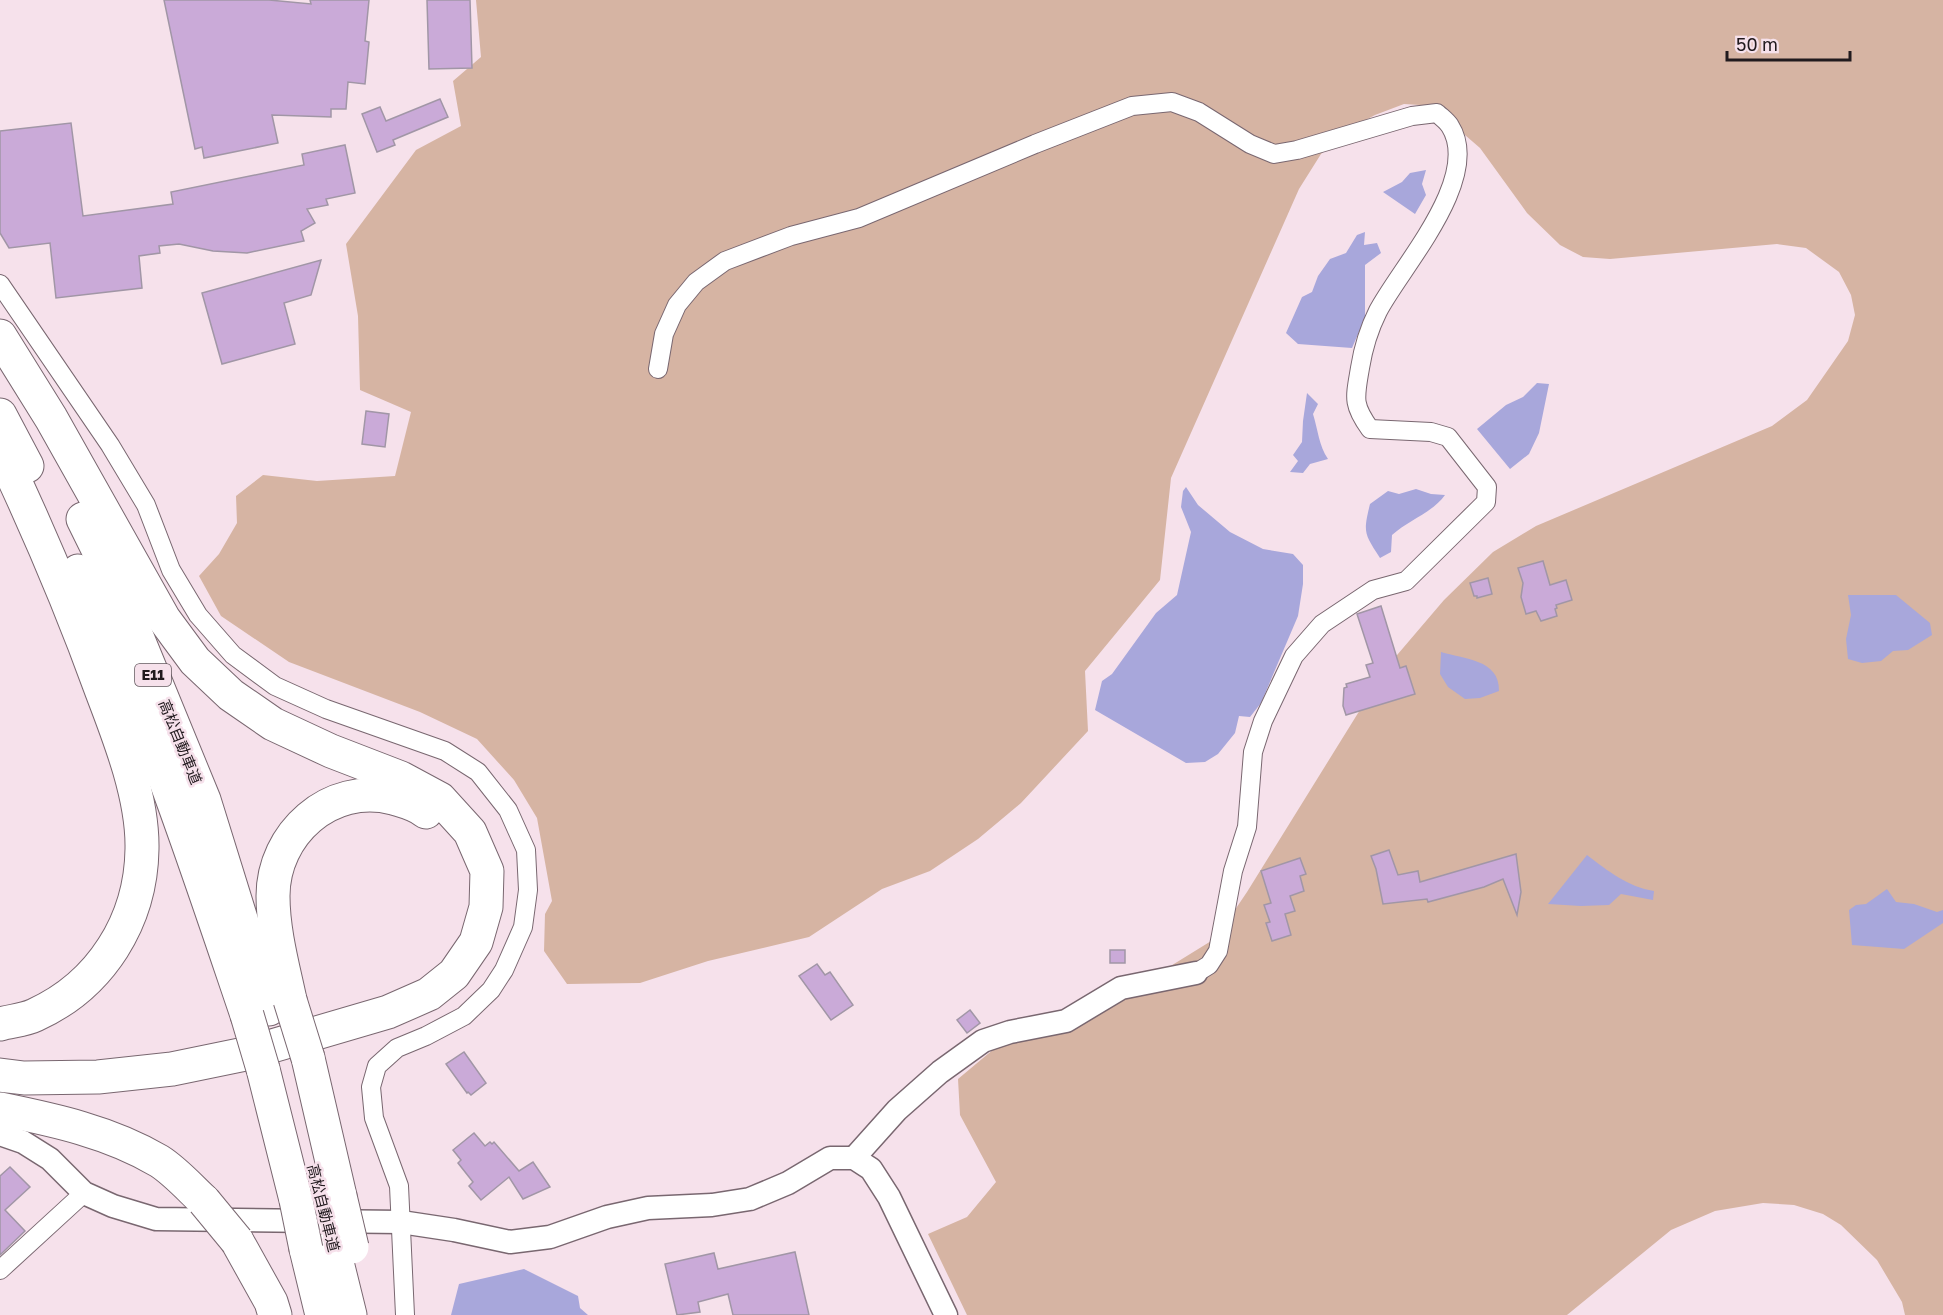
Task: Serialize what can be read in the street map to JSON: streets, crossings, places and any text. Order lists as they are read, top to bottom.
{
  "streets": {
    "highway": ["E11", "高松自動車道"]
  },
  "crossings": [
    ["E11", "高松自動車道"]
  ],
  "scale_bar": "50 m"
}
